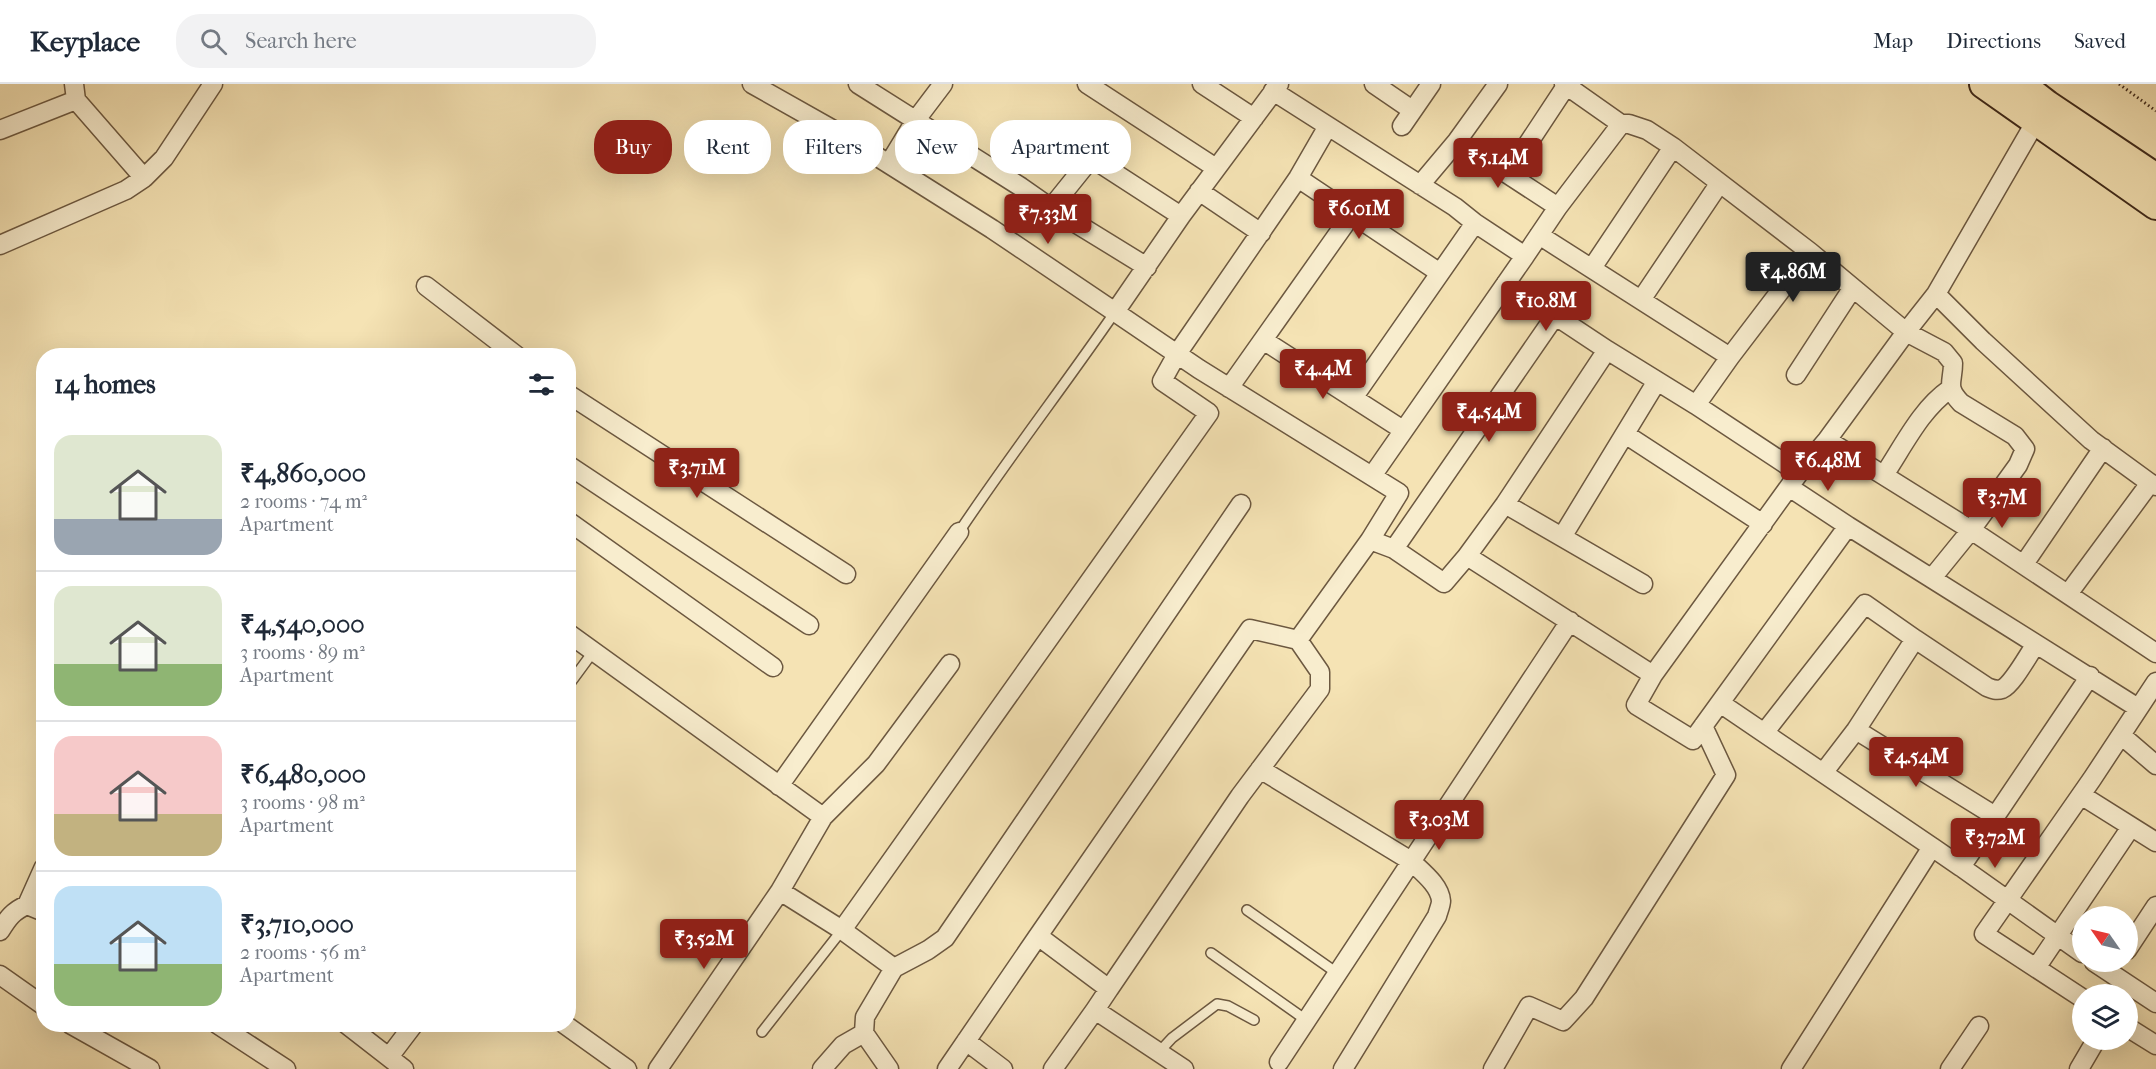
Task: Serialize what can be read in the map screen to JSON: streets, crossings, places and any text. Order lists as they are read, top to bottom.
{
  "north": "top left",
  "page": {
    "header": "Keyplace",
    "search": "Search here",
    "nav": ["Map", "Directions", "Saved"],
    "chip": [
      "Buy",
      "Rent",
      "Filters",
      "New",
      "Apartment"
    ],
    "price": [
      "₹5.14M",
      "₹6.01M",
      "₹7.33M",
      "₹4.86M",
      "₹10.8M",
      "₹4.4M",
      "₹4.54M",
      "₹6.48M",
      "₹3.71M",
      "₹3.7M",
      "₹4.54M",
      "₹3.03M",
      "₹3.72M",
      "₹3.52M"
    ],
    "heading": "14 homes",
    "list": [
      {
        "name": "₹4,860,000",
        "note": "2 rooms · 74 m² · Apartment"
      },
      {
        "name": "₹4,540,000",
        "note": "3 rooms · 89 m² · Apartment"
      },
      {
        "name": "₹6,480,000",
        "note": "3 rooms · 98 m² · Apartment"
      },
      {
        "name": "₹3,710,000",
        "note": "2 rooms · 56 m² · Apartment"
      }
    ]
  }
}
